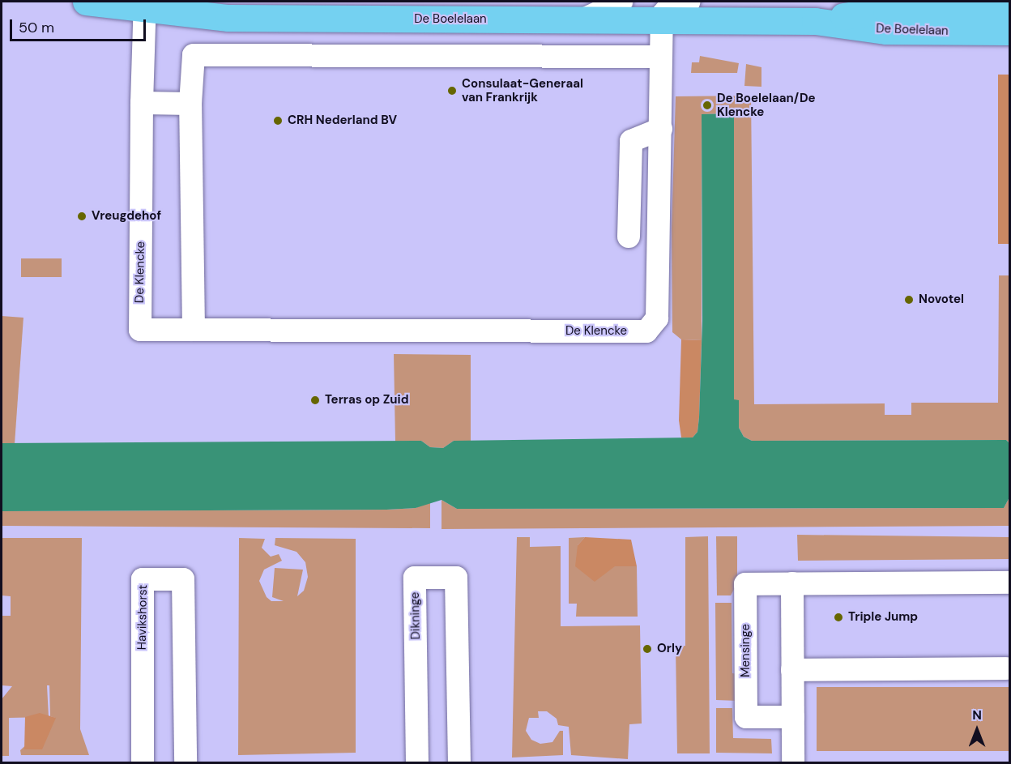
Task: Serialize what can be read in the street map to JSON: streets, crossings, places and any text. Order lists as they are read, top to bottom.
{
  "streets": {
    "main road": ["De Boelelaan"],
    "street": [
      "De Klencke",
      "Dikninge",
      "Havikshorst",
      "Mensinge"
    ]
  },
  "crossings": [
    ["De Boelelaan", "De Klencke"]
  ],
  "places": [
    "Consulaat-Generaal van Frankrijk",
    "De Boelelaan/De Klencke",
    "CRH Nederland BV",
    "Vreugdehof",
    "Novotel",
    "Terras op Zuid",
    "Triple Jump",
    "Orly"
  ],
  "scale_bar": "50 m",
  "north": "top"
}
